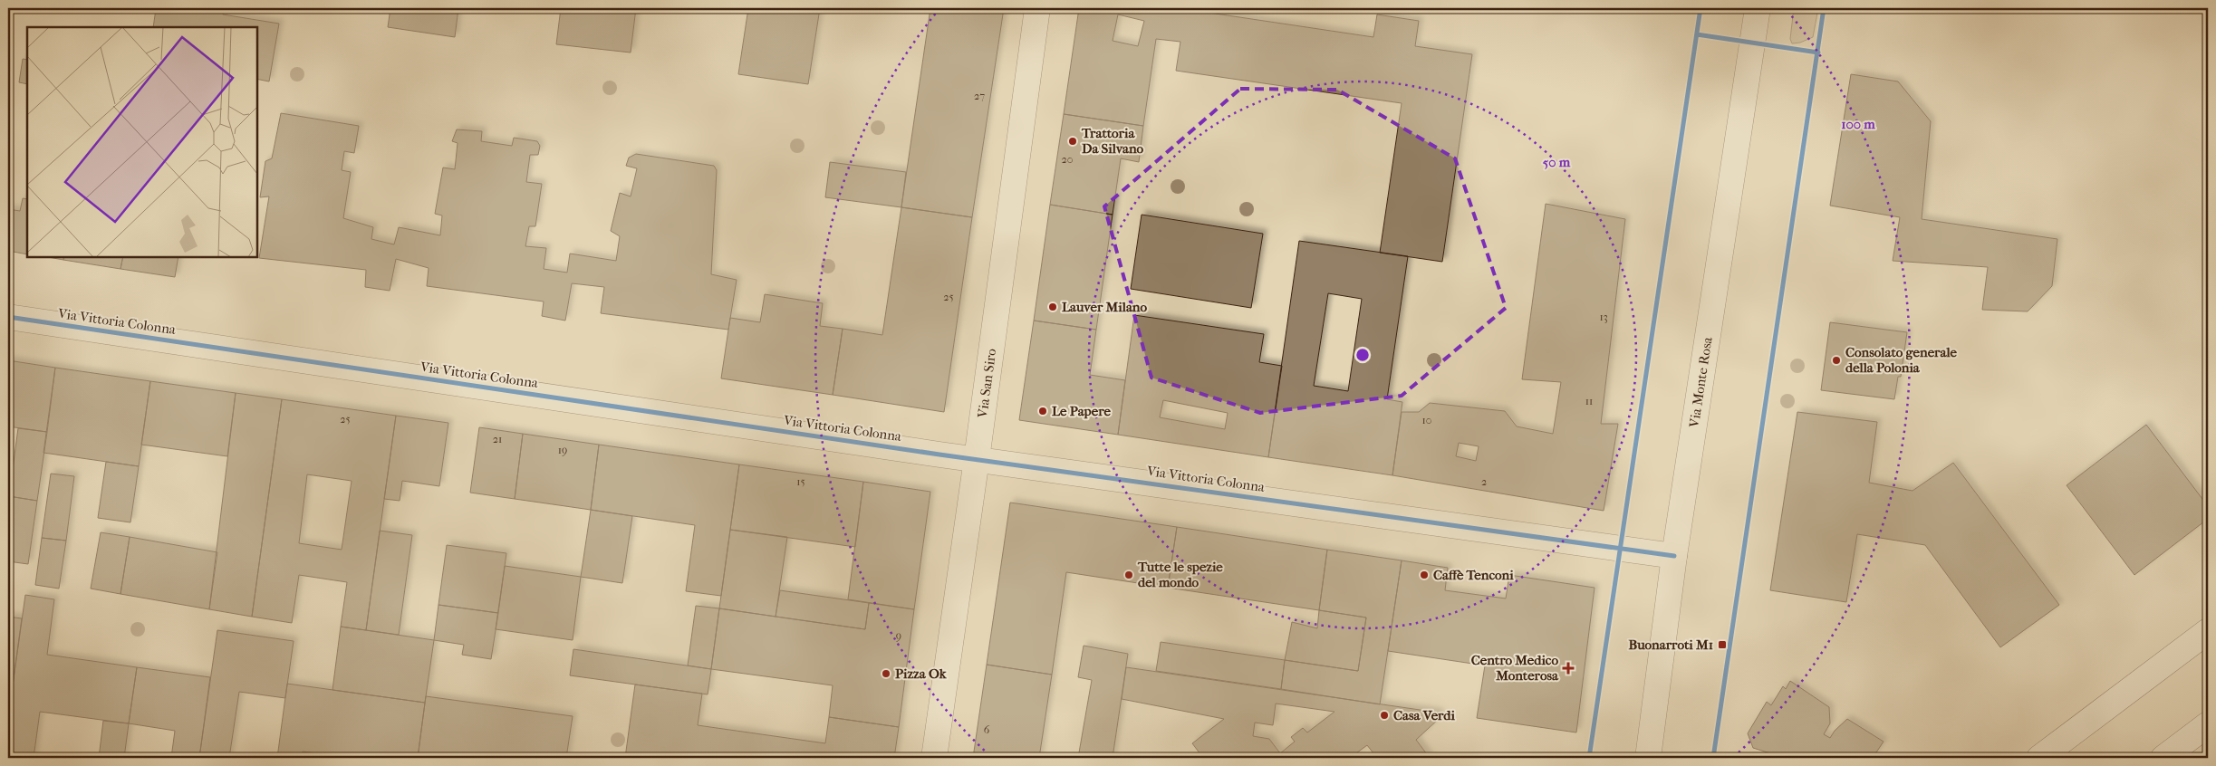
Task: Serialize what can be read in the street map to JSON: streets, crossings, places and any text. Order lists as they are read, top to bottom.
{
  "streets": {
    "street": ["Via Vittoria Colonna", "Via San Siro", "Via Monte Rosa"]
  },
  "crossings": [
    ["Via Vittoria Colonna", "Via San Siro"],
    ["Via Vittoria Colonna", "Via Monte Rosa"]
  ],
  "places": {
    "other": [
      "Trattoria Da Silvano",
      "Lauver Milano",
      "Consolato generale della Polonia",
      "Le Papere",
      "Tutte le spezie del mondo",
      "Caffè Tenconi",
      "Pizza Ok",
      "Casa Verdi"
    ],
    "transit": ["Buonarroti M1"],
    "health": ["Centro Medico Monterosa"]
  },
  "house_numbers": [
    "27",
    "20",
    "25",
    "13",
    "11",
    "25",
    "10",
    "21",
    "19",
    "15",
    "2",
    "9",
    "6"
  ],
  "rings": ["100 m", "50 m"]
}
